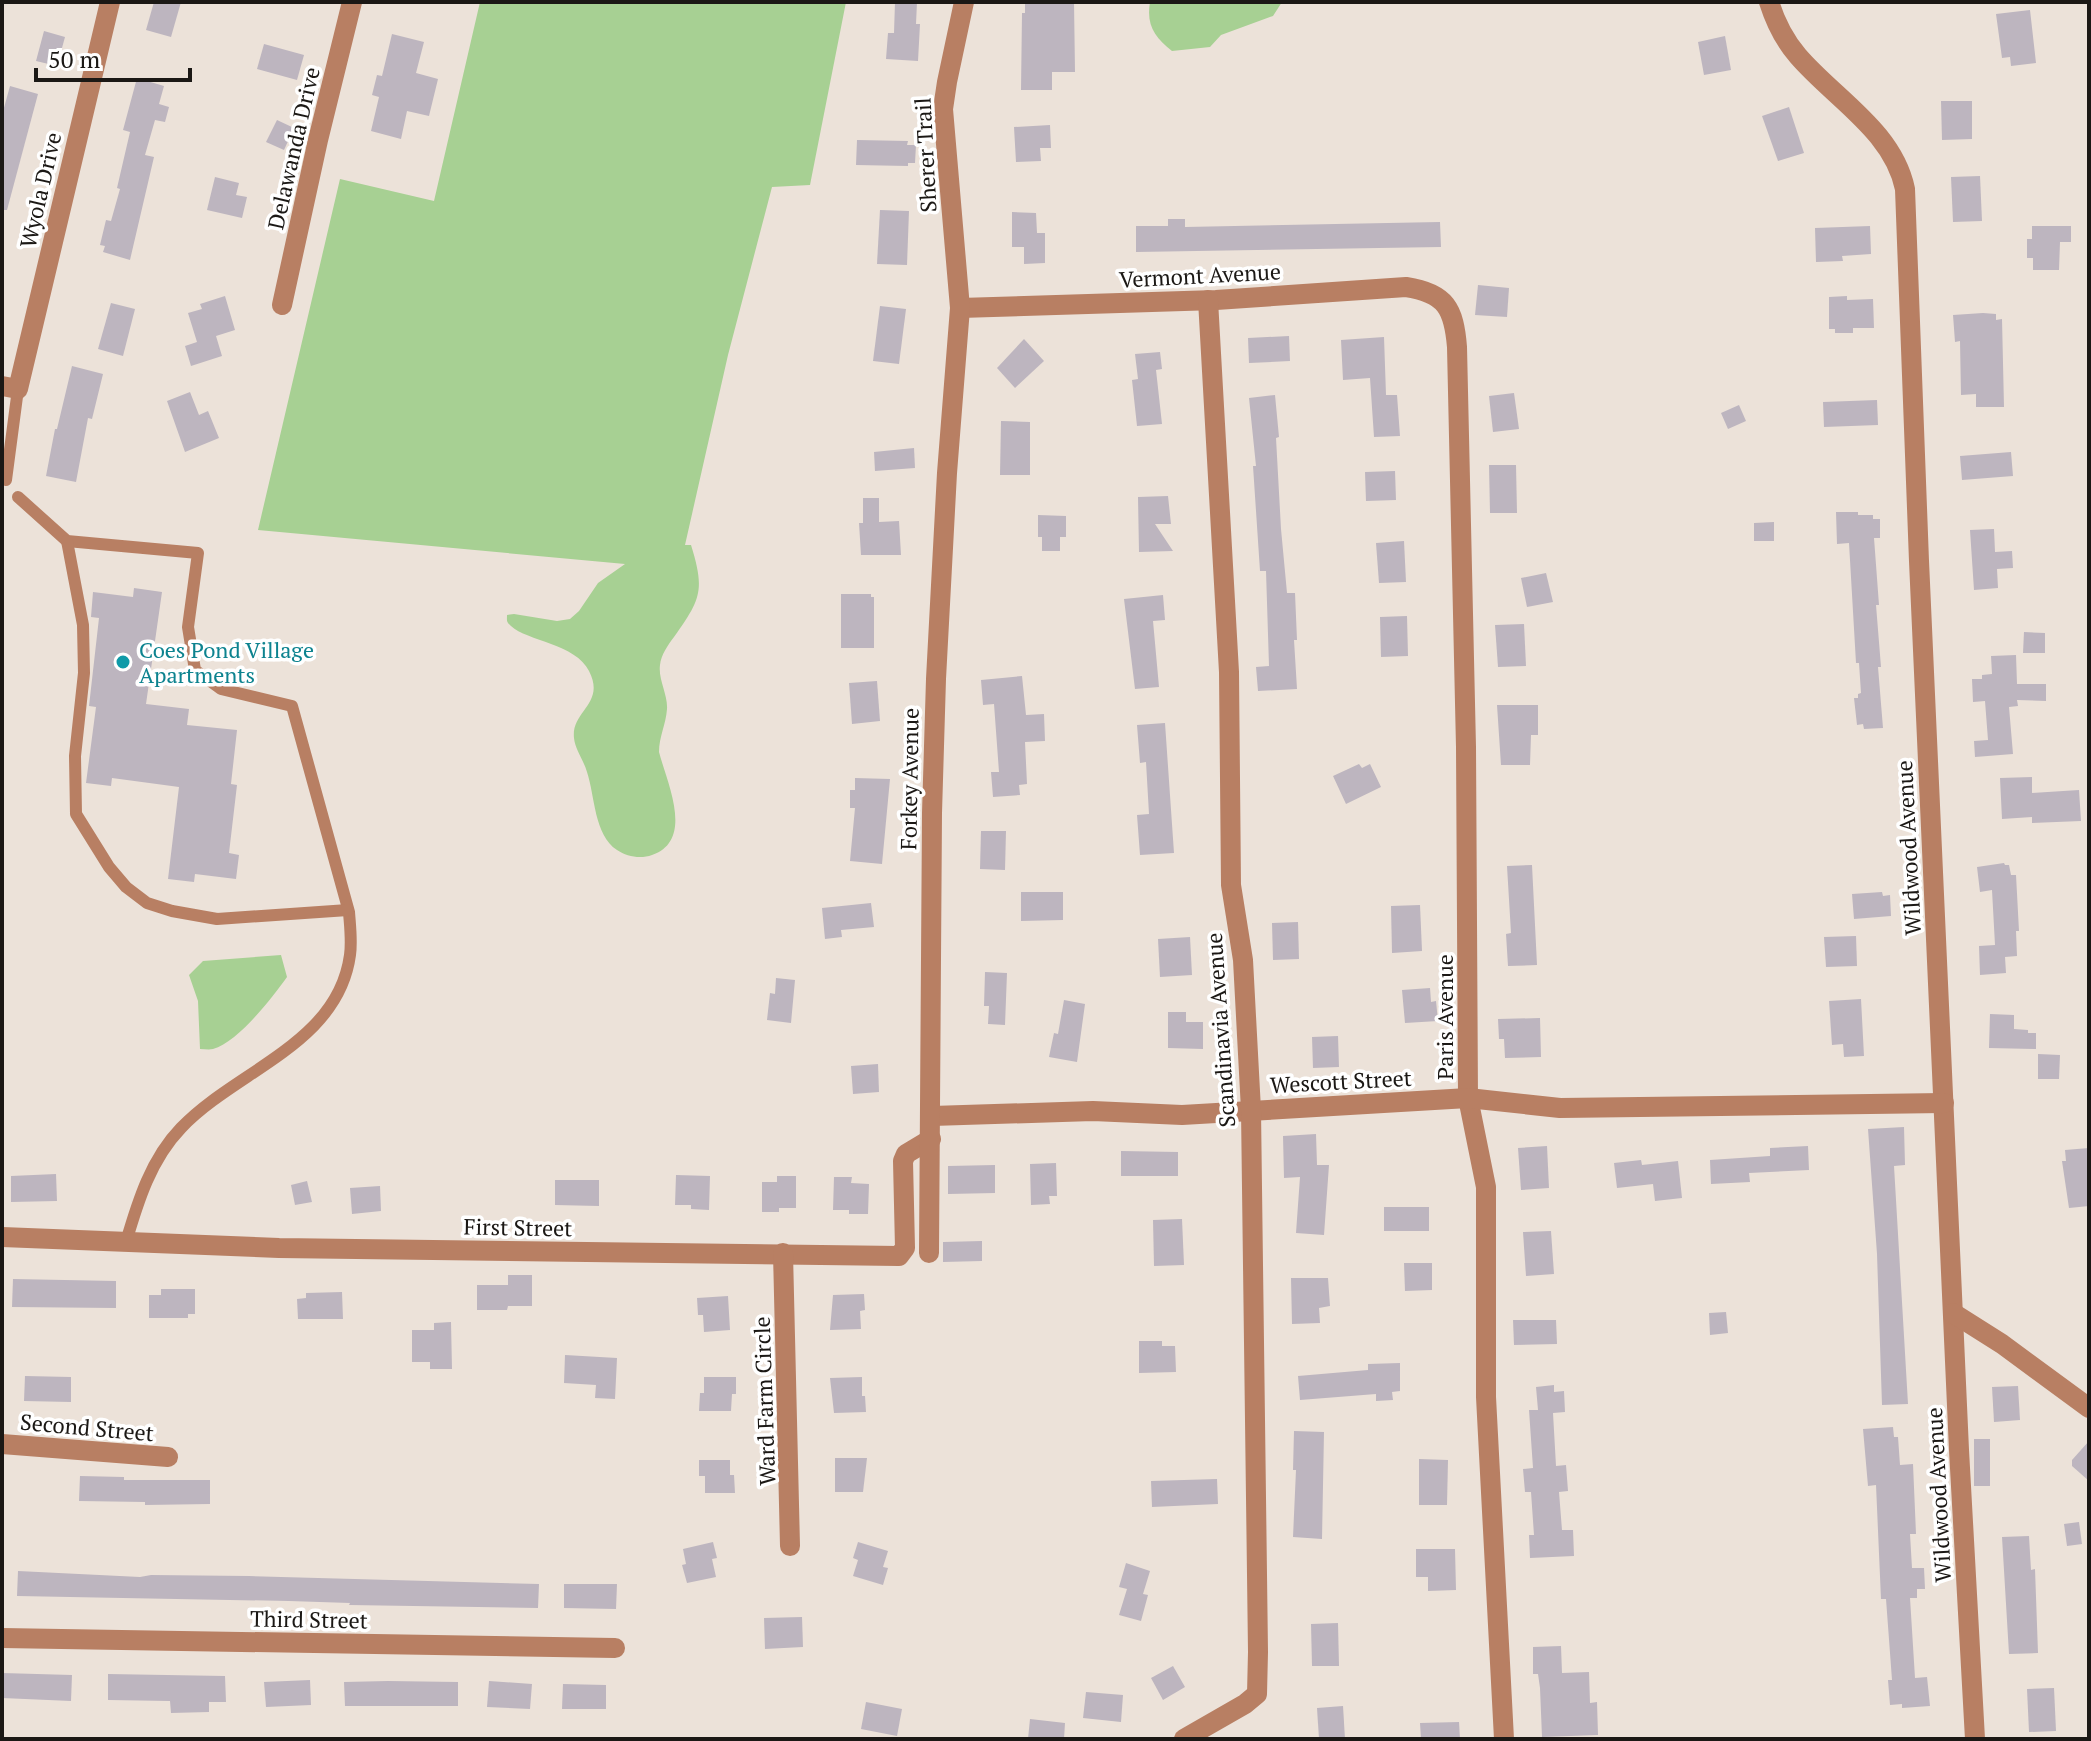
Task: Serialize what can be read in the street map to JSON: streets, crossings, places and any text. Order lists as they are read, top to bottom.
{
  "streets": {
    "street": [
      "Delawanda Drive",
      "Sherer Trail",
      "Wyola Drive",
      "Vermont Avenue",
      "Forkey Avenue",
      "Wildwood Avenue",
      "Paris Avenue",
      "Scandinavia Avenue",
      "Wescott Street",
      "First Street",
      "Ward Farm Circle",
      "Second Street",
      "Third Street"
    ]
  },
  "crossings": [
    ["Sherer Trail", "Vermont Avenue"],
    ["Sherer Trail", "Forkey Avenue"],
    ["Vermont Avenue", "Forkey Avenue"],
    ["Vermont Avenue", "Paris Avenue"],
    ["Vermont Avenue", "Scandinavia Avenue"],
    ["Forkey Avenue", "Wescott Street"],
    ["Forkey Avenue", "First Street"],
    ["Wildwood Avenue", "Wescott Street"],
    ["Paris Avenue", "Wescott Street"],
    ["Scandinavia Avenue", "Wescott Street"],
    ["First Street", "Ward Farm Circle"]
  ],
  "places": ["Coes Pond Village Apartments"],
  "scale_bar": "50 m"
}
